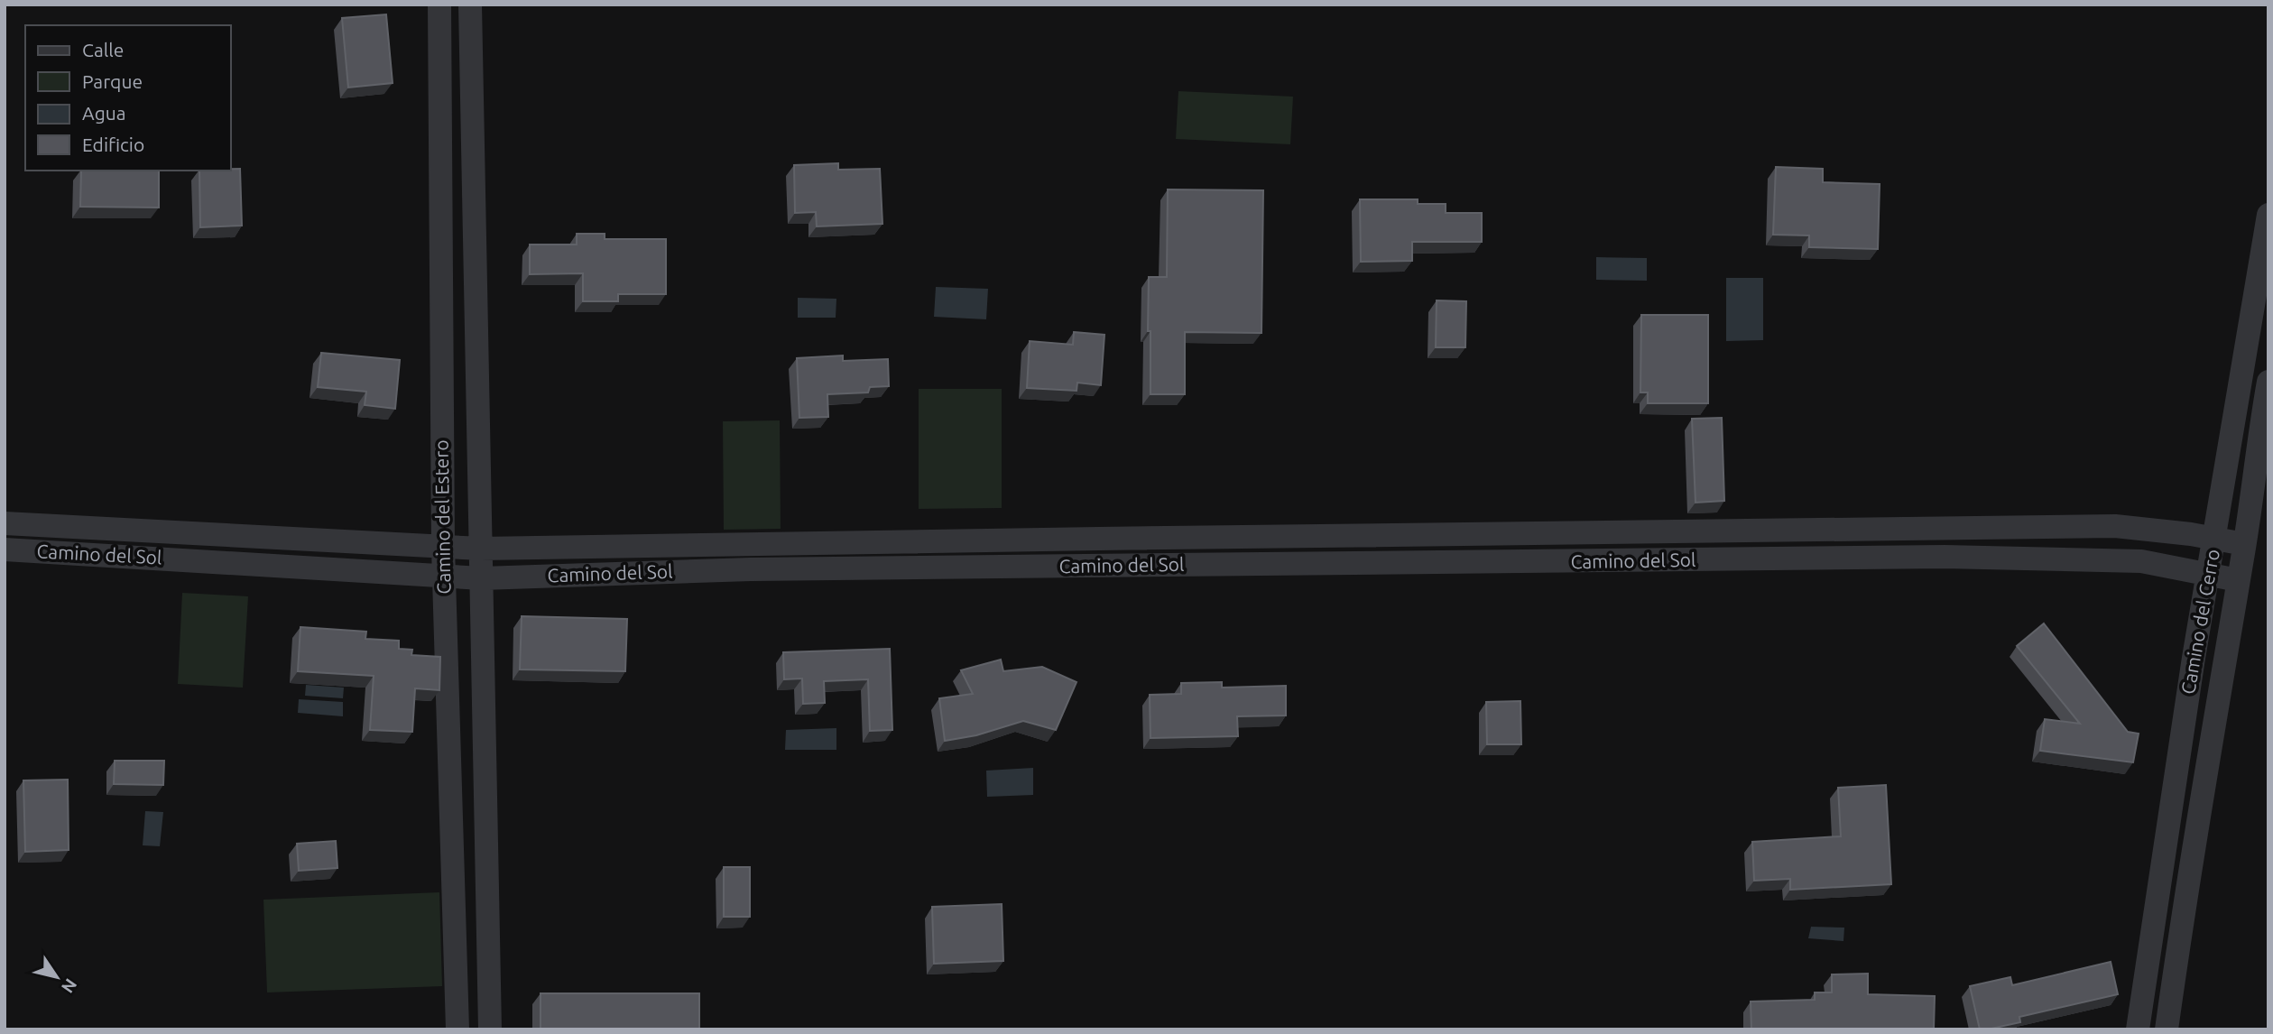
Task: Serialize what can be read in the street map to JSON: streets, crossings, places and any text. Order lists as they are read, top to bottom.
{
  "streets": {
    "street": ["Camino del Estero", "Camino del Sol", "Camino del Cerro"]
  },
  "crossings": [
    ["Camino del Estero", "Camino del Sol"],
    ["Camino del Sol", "Camino del Cerro"]
  ],
  "legend": [
    "Calle",
    "Parque",
    "Agua",
    "Edificio"
  ],
  "north": "bottom right"
}
